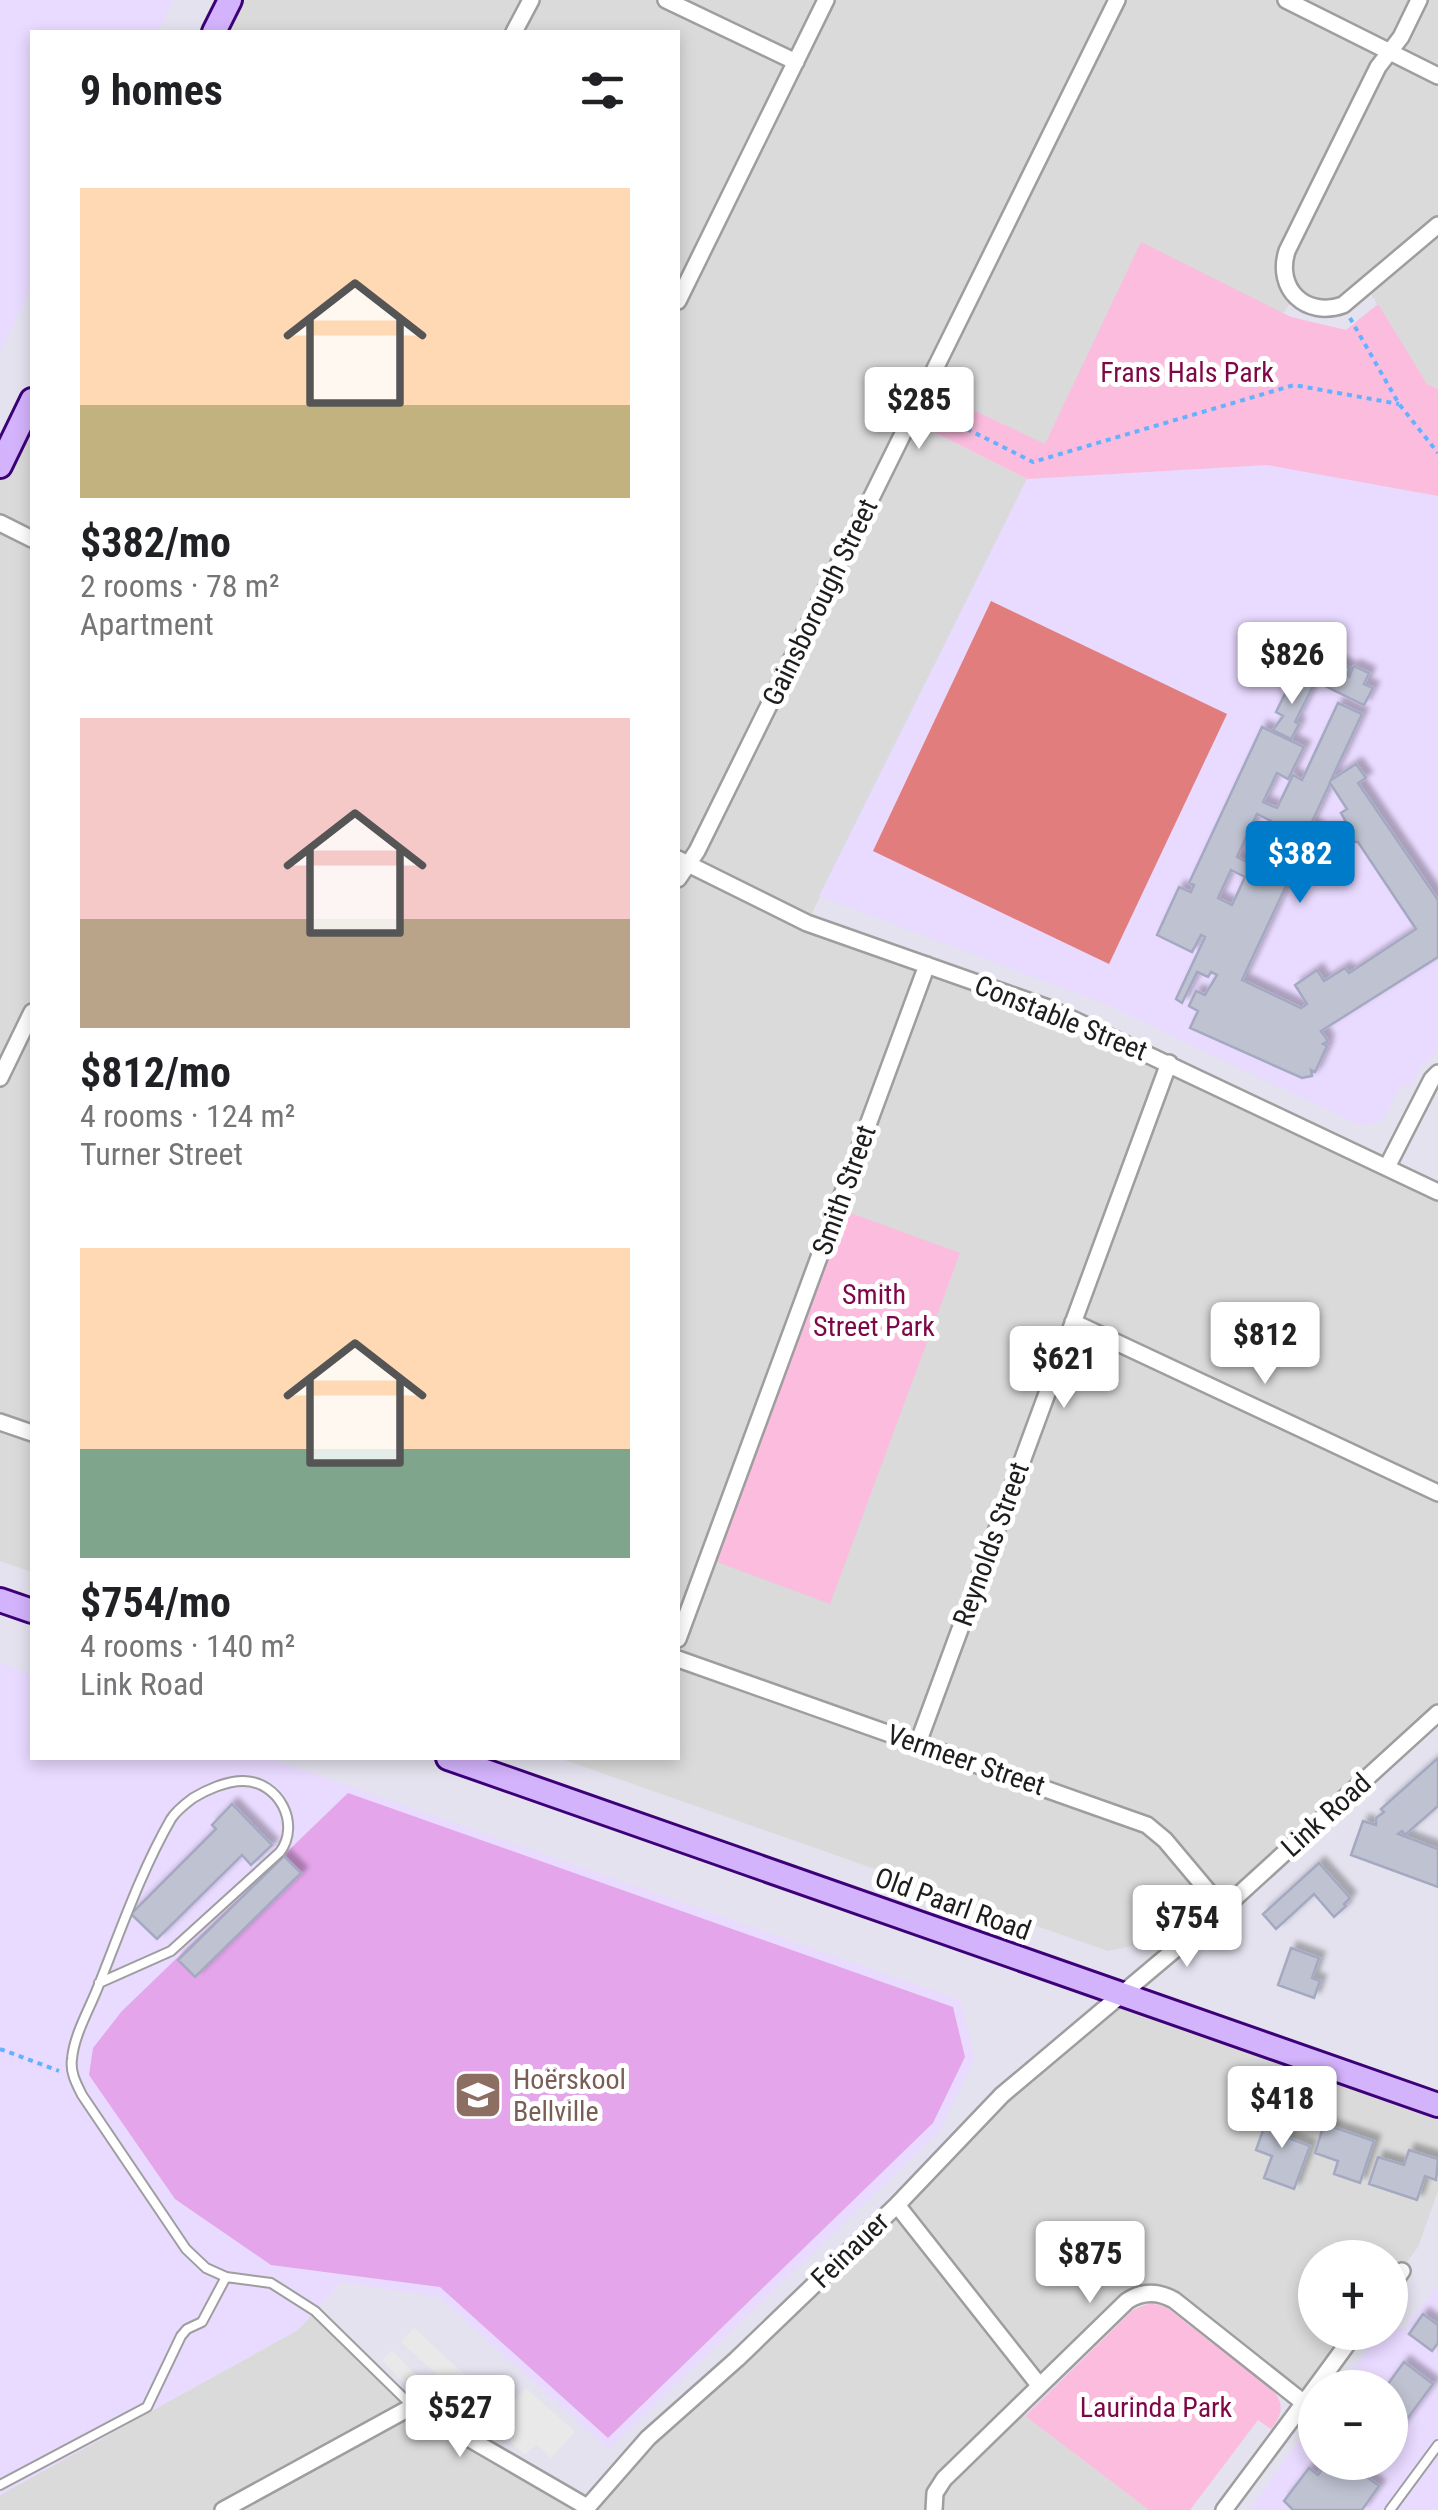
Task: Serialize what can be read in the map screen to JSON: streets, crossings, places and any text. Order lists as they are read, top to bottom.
{
  "streets": {
    "main road": ["Old Paarl Road"],
    "street": [
      "Gainsborough Street",
      "Constable Street",
      "Smith Street",
      "Reynolds Street",
      "Vermeer Street",
      "Link Road",
      "Feinauer"
    ]
  },
  "crossings": [
    ["Gainsborough Street", "Constable Street"],
    ["Constable Street", "Smith Street"],
    ["Constable Street", "Reynolds Street"],
    ["Reynolds Street", "Vermeer Street"],
    ["Vermeer Street", "Link Road"],
    ["Link Road", "Old Paarl Road"],
    ["Link Road", "Feinauer"],
    ["Old Paarl Road", "Feinauer"]
  ],
  "parks": ["Frans Hals Park", "Smith Street Park", "Laurinda Park"],
  "places": {
    "school or university": ["Hoërskool Bellville"]
  },
  "page": {
    "heading": "9 homes",
    "list": [
      {
        "name": "$382/mo",
        "note": "2 rooms · 78 m² · Apartment"
      },
      {
        "name": "$812/mo",
        "note": "4 rooms · 124 m² · Turner Street"
      },
      {
        "name": "$754/mo",
        "note": "4 rooms · 140 m² · Link Road"
      }
    ],
    "price": [
      "$285",
      "$826",
      "$382",
      "$812",
      "$621",
      "$754",
      "$418",
      "$875",
      "$527"
    ],
    "map_buttons": ["+", "−"]
  }
}
